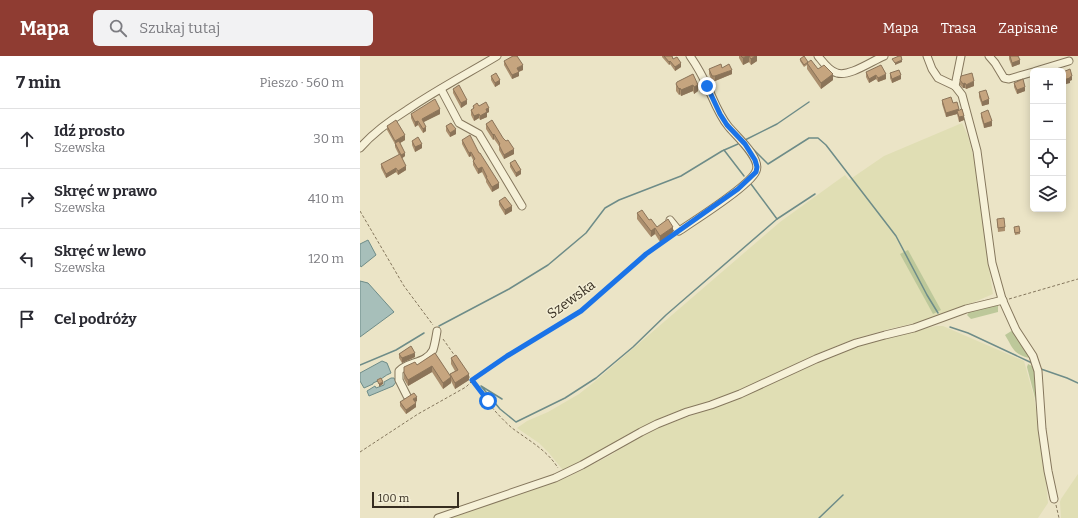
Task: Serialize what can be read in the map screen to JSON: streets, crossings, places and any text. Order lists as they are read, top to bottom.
{
  "streets": {
    "path": ["Szewska"]
  },
  "scale_bar": "100 m",
  "page": {
    "header": "Mapa",
    "search": "Szukaj tutaj",
    "nav": ["Mapa", "Trasa", "Zapisane"],
    "heading": ["7 min", "Pieszo · 560 m"],
    "map_buttons": ["+", "−"],
    "list": [
      ["Idź prosto", "Szewska", "30 m"],
      ["Skręć w prawo", "Szewska", "410 m"],
      ["Skręć w lewo", "Szewska", "120 m"],
      "Cel podróży"
    ],
    "scale": "100 m"
  }
}
